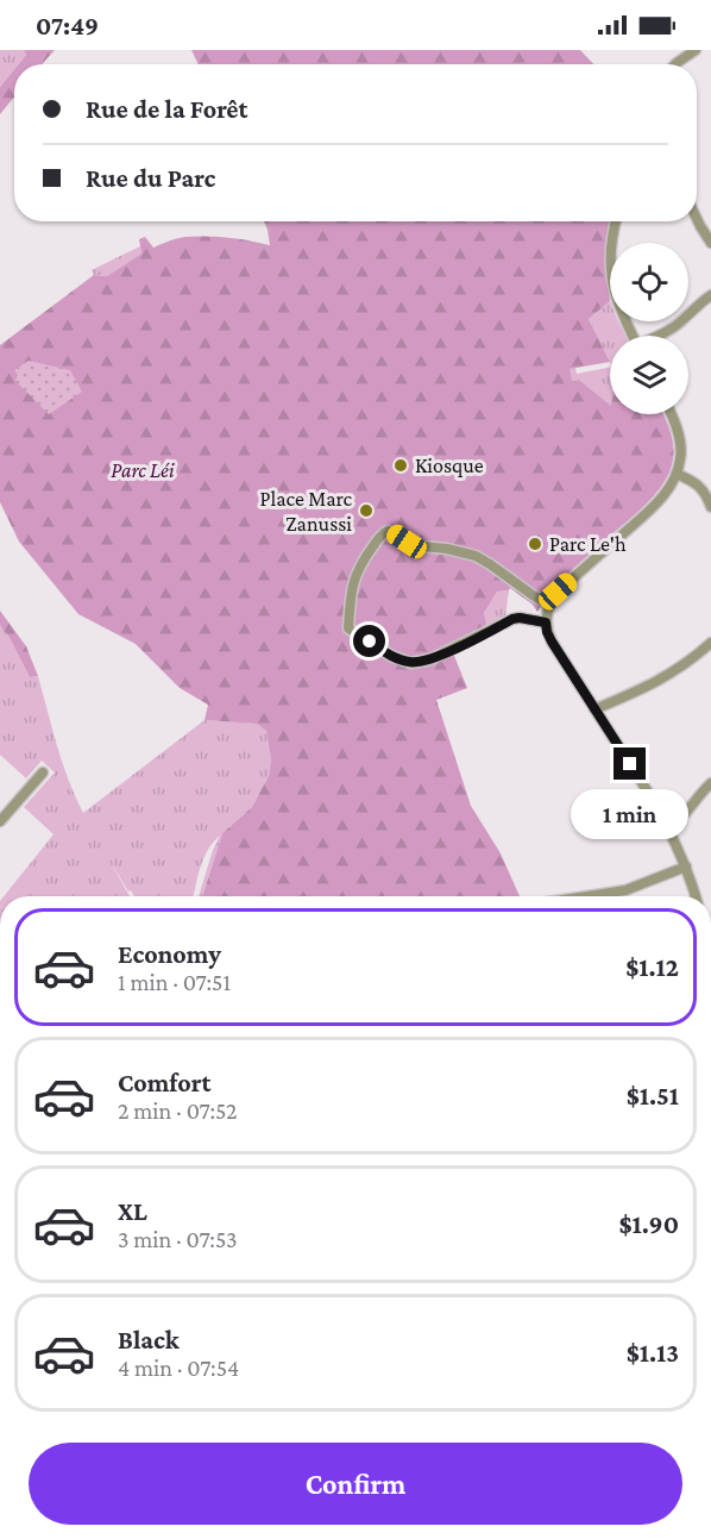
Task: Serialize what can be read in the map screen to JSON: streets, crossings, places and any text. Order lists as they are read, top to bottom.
{
  "parks": ["Parc Léi"],
  "places": ["Kiosque", "Place Marc Zanussi", "Parc Le'h"],
  "page": {
    "status": "07:49",
    "banner": ["Rue de la Forêt", "Rue du Parc"],
    "bubble": "1 min",
    "list": [
      {
        "name": "Economy",
        "note": "1 min · 07:51",
        "value": "$1.12"
      },
      {
        "name": "Comfort",
        "note": "2 min · 07:52",
        "value": "$1.51"
      },
      {
        "name": "XL",
        "note": "3 min · 07:53",
        "value": "$1.90"
      },
      {
        "name": "Black",
        "note": "4 min · 07:54",
        "value": "$1.13"
      }
    ],
    "buttons": "Confirm"
  }
}
